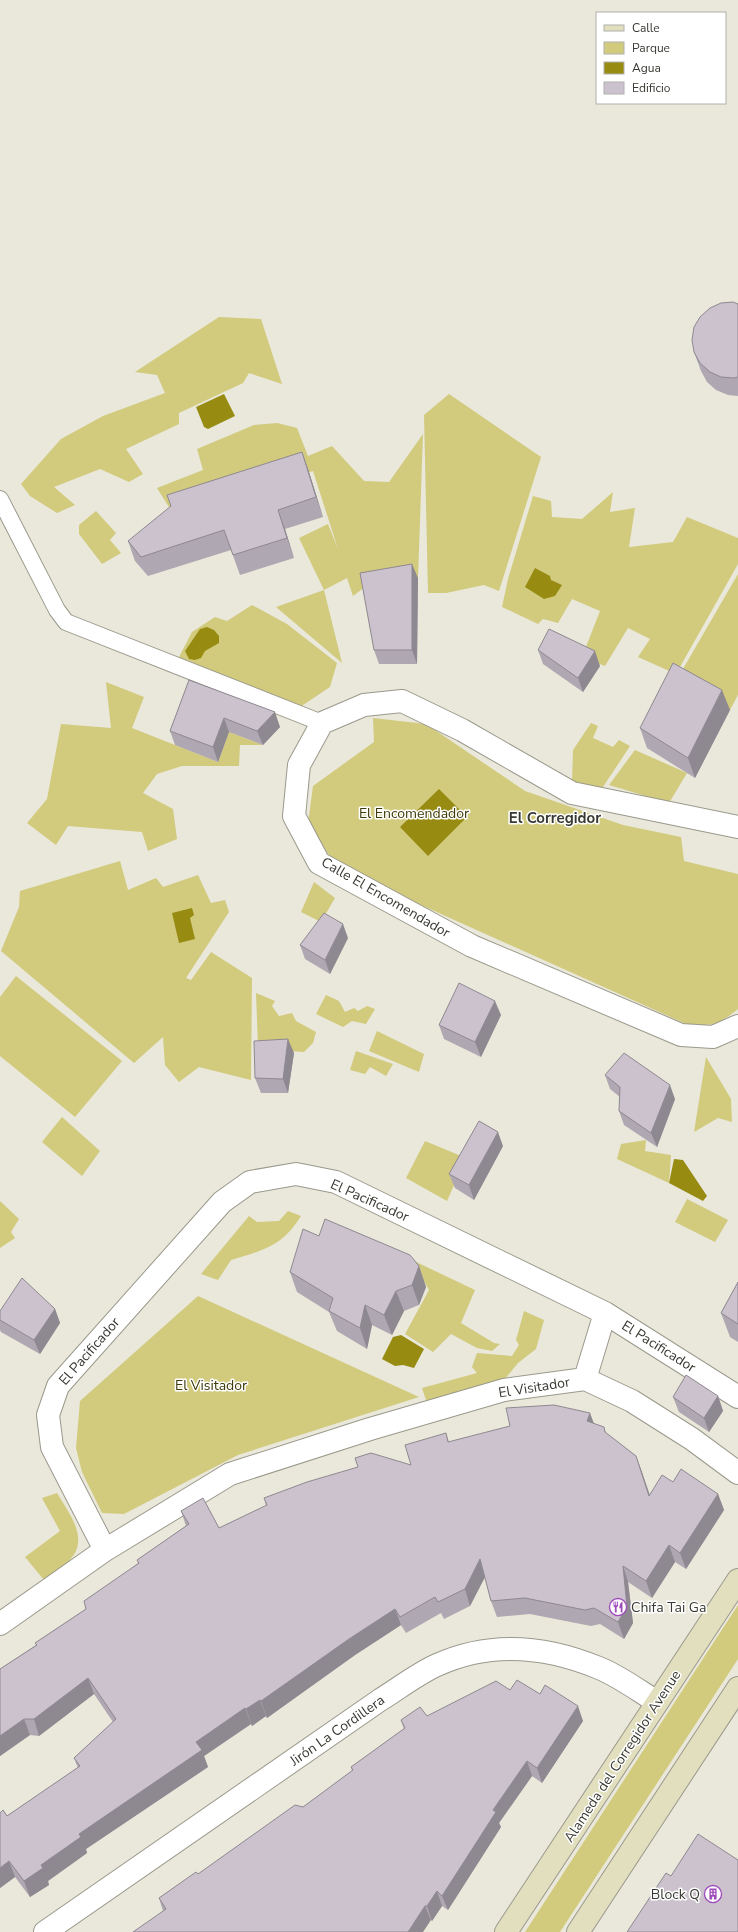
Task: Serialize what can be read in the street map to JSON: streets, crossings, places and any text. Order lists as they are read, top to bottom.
{
  "streets": {
    "main road": ["Alameda del Corregidor Avenue"],
    "street": [
      "Calle El Encomendador",
      "El Pacificador",
      "El Visitador",
      "Jirón La Cordillera"
    ]
  },
  "crossings": [
    ["El Pacificador", "El Visitador"],
    ["Jirón La Cordillera", "Alameda del Corregidor Avenue"]
  ],
  "districts": ["El Corregidor"],
  "parks": ["El Encomendador", "El Visitador"],
  "places": {
    "restaurant": ["Chifa Tai Ga"],
    "building": ["Block Q"]
  },
  "legend": [
    "Calle",
    "Parque",
    "Agua",
    "Edificio"
  ]
}
